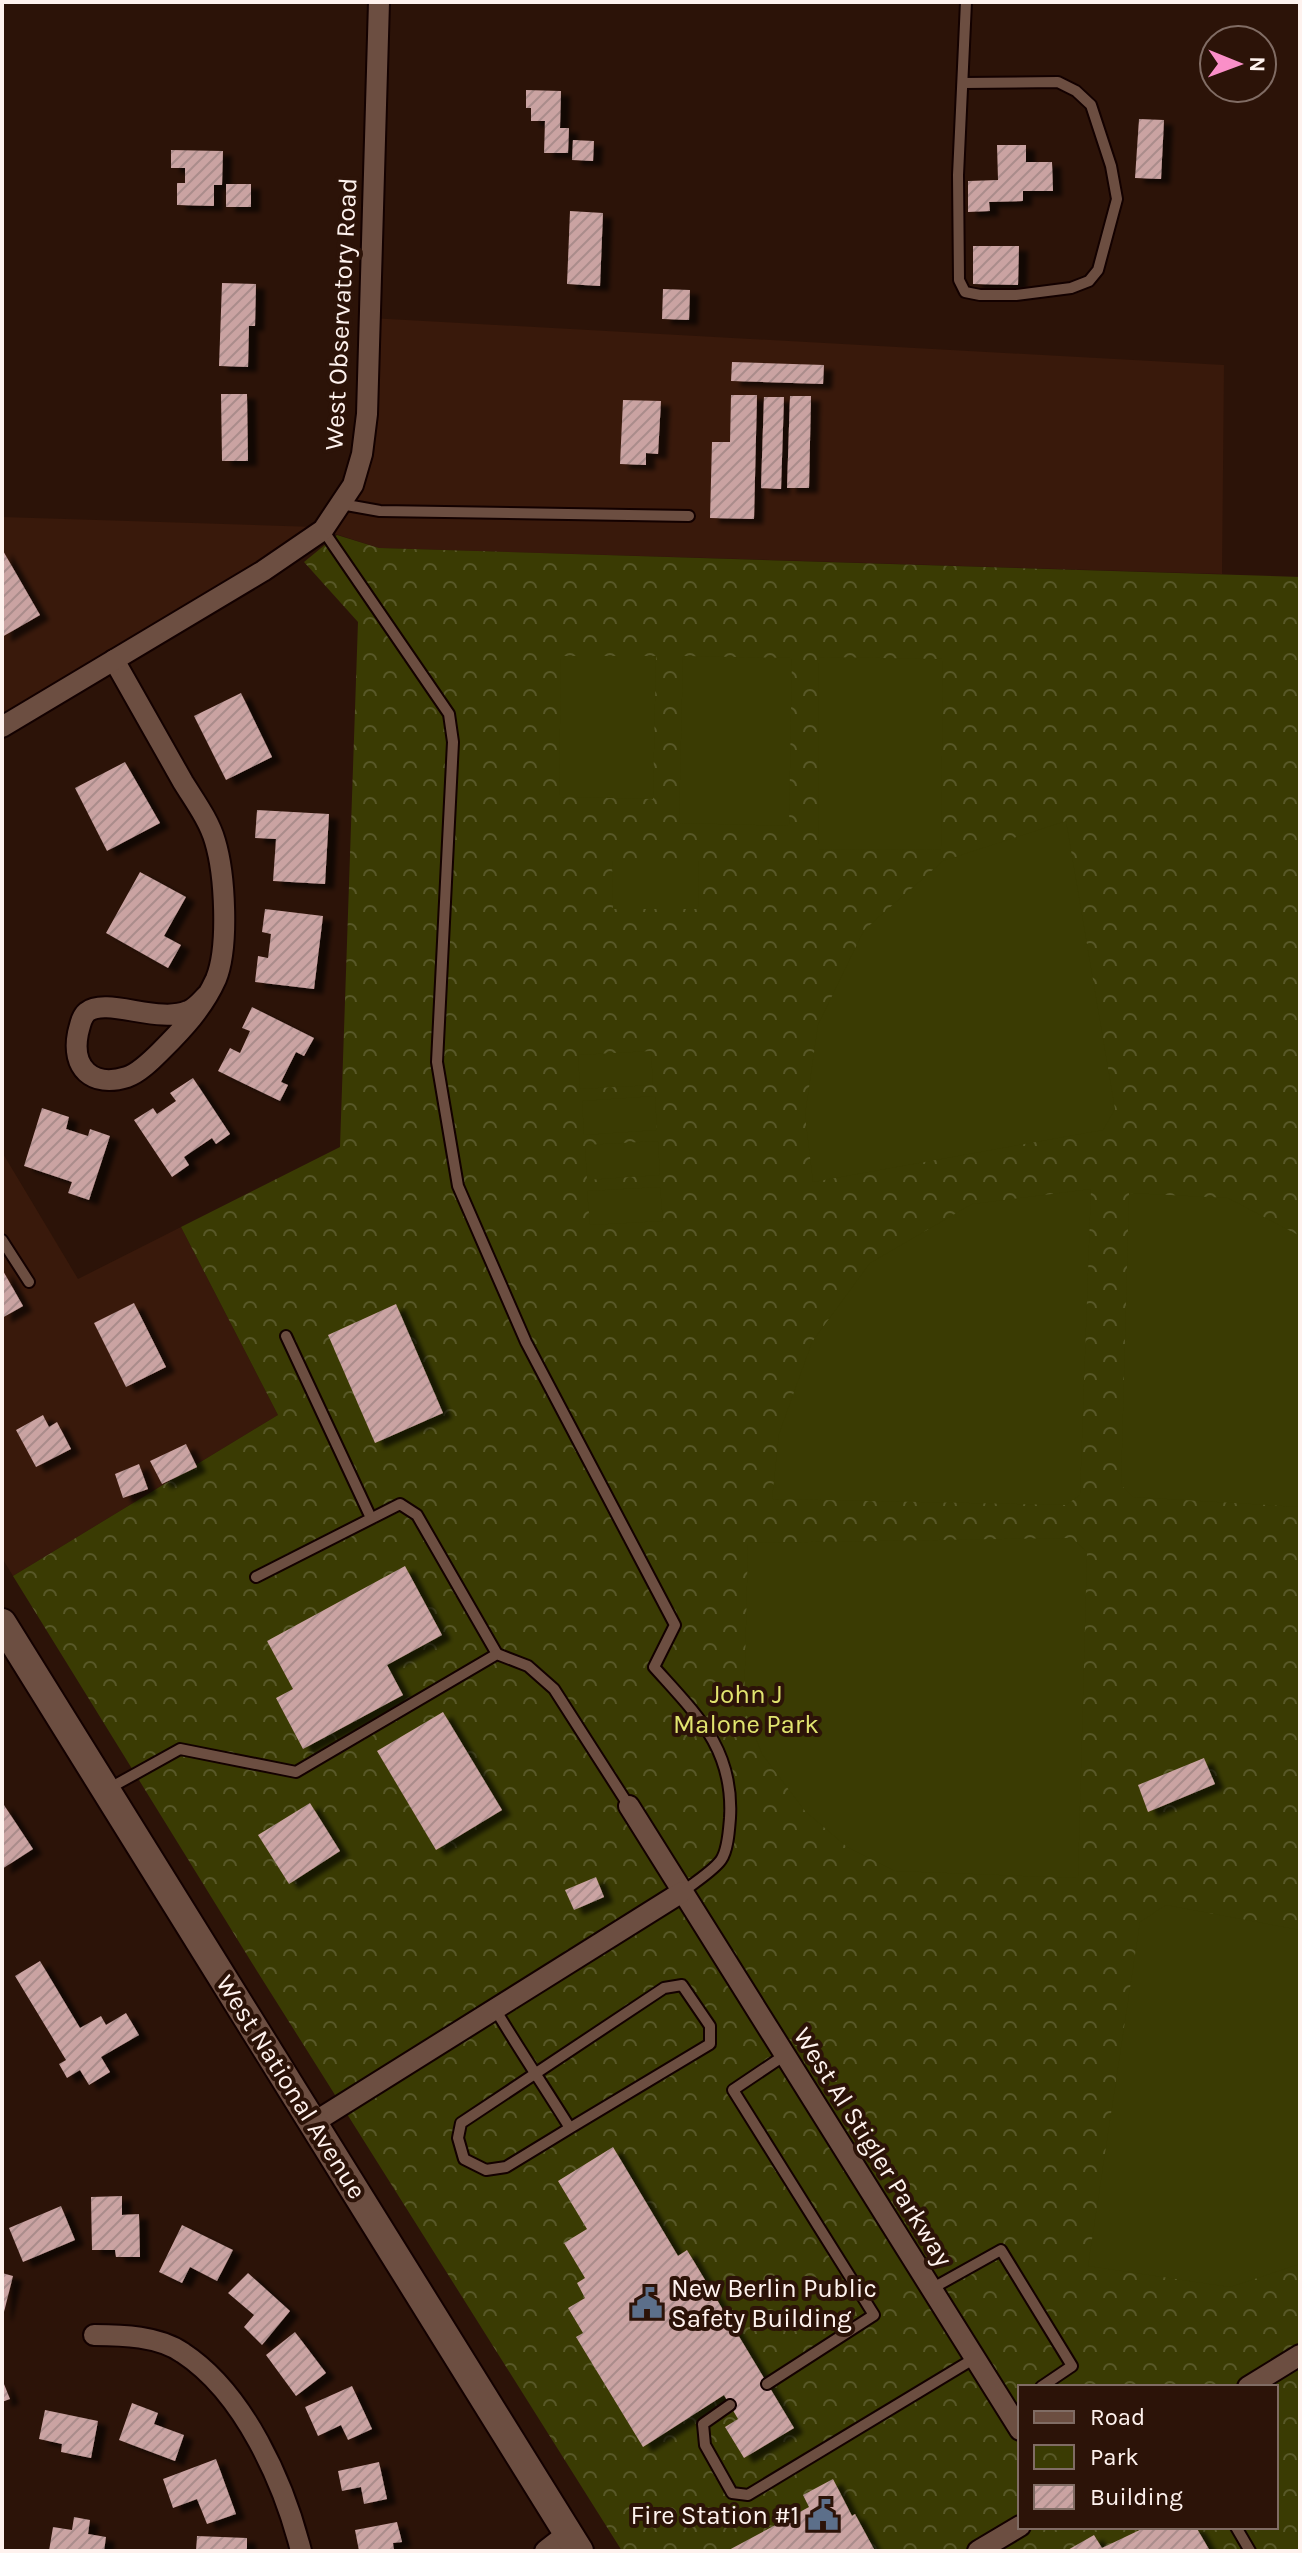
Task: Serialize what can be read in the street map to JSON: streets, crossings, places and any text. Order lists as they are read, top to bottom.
{
  "streets": {
    "main road": ["West National Avenue"],
    "street": ["West Observatory Road", "West Al Stigler Parkway"]
  },
  "parks": ["John J Malone Park"],
  "places": {
    "public building": ["New Berlin Public Safety Building", "Fire Station #1"]
  },
  "legend": ["Road", "Park", "Building"],
  "north": "right"
}
